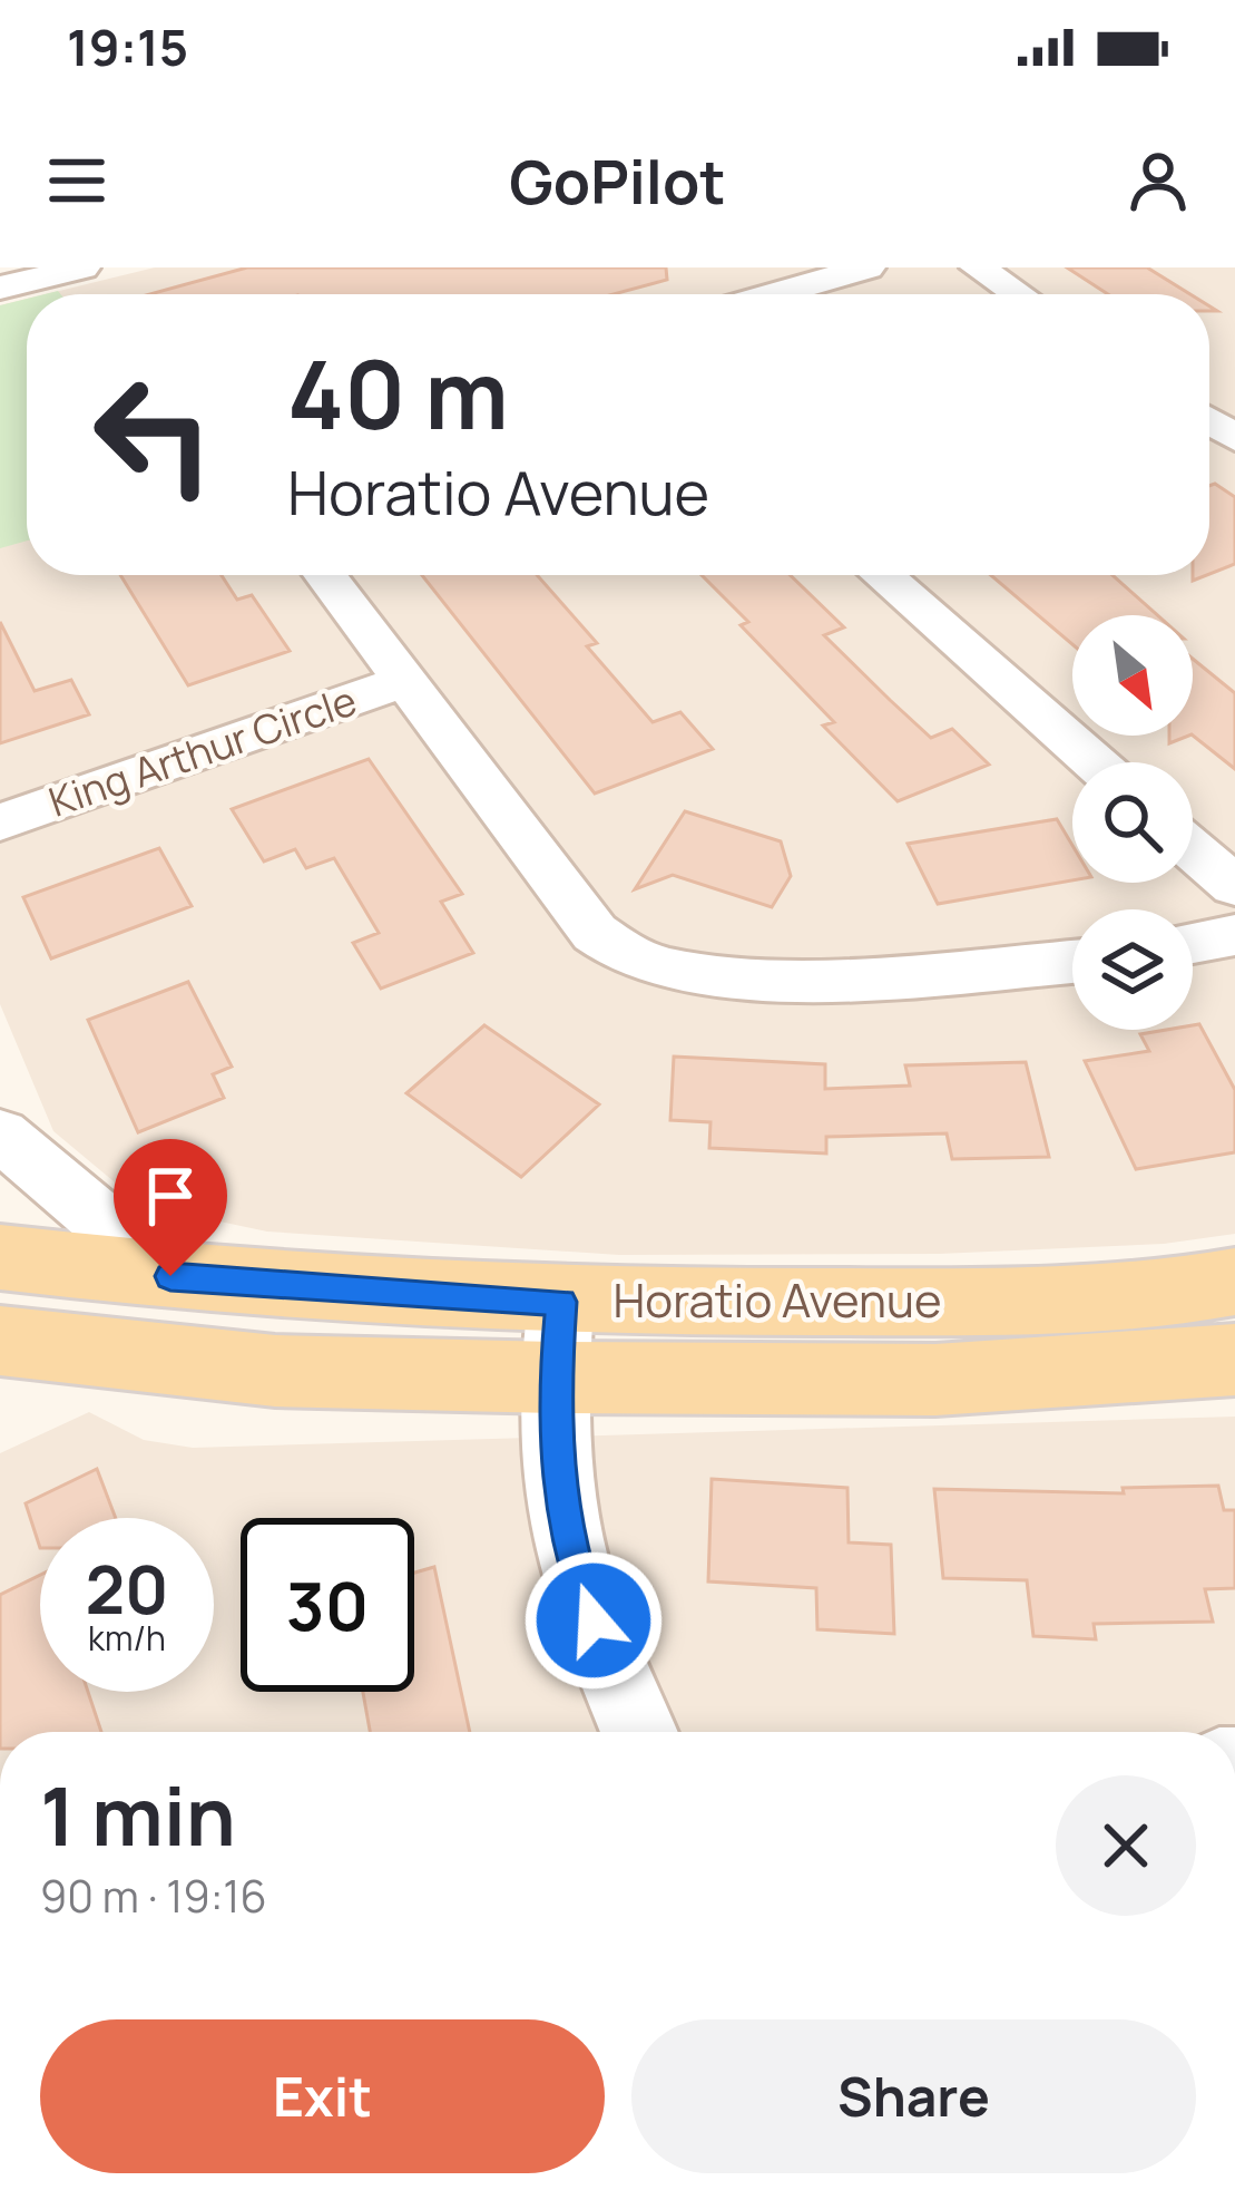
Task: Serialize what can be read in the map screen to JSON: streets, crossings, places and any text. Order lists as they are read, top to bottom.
{
  "streets": {
    "main road": ["Horatio Avenue"],
    "street": ["King Arthur Circle"]
  },
  "north": "bottom right",
  "page": {
    "status": "19:15",
    "header": "GoPilot",
    "turn": ["40 m", "Horatio Avenue"],
    "speed": "20 km/h",
    "limit": "30",
    "heading": ["1 min", "90 m · 19:16"],
    "buttons": ["Exit", "Share"]
  }
}
